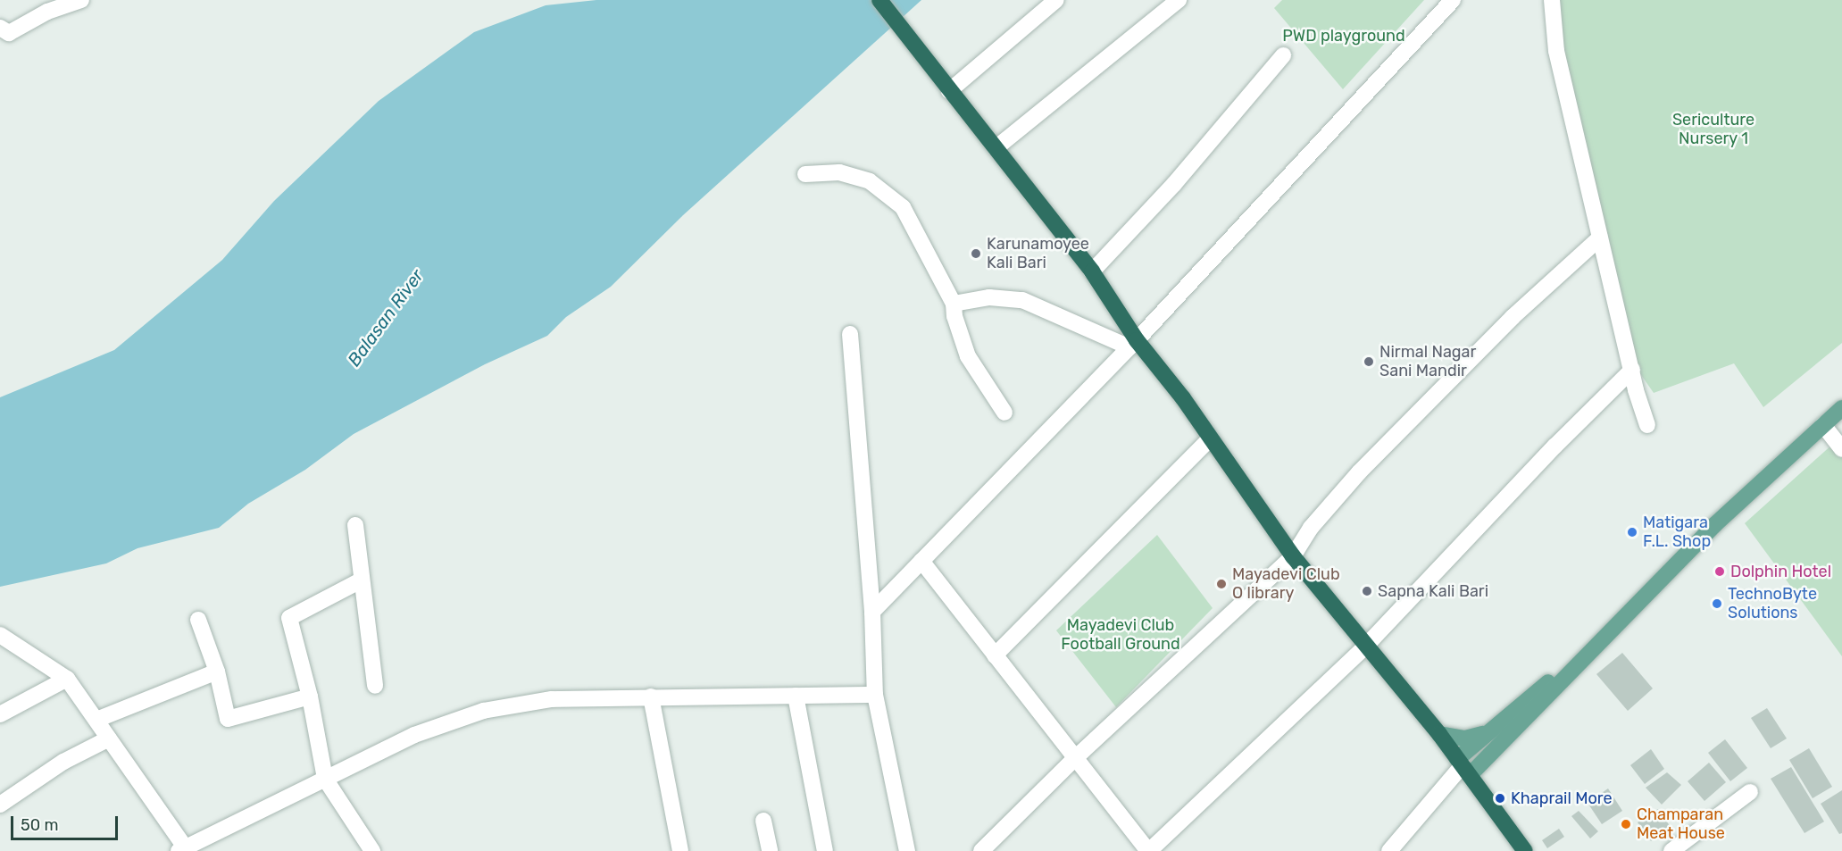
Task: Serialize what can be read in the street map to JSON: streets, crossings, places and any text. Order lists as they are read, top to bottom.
{
  "water": ["Balasan River"],
  "parks": ["PWD playground", "Sericulture Nursery 1", "Mayadevi Club Football Ground"],
  "places": [
    "Karunamoyee Kali Bari",
    "Nirmal Nagar Sani Mandir",
    "Matigara F.L. Shop",
    "Dolphin Hotel",
    "Mayadevi Club O library",
    "Sapna Kali Bari",
    "TechnoByte Solutions",
    "Khaprail More",
    "Champaran Meat House"
  ],
  "scale_bar": "50 m"
}
